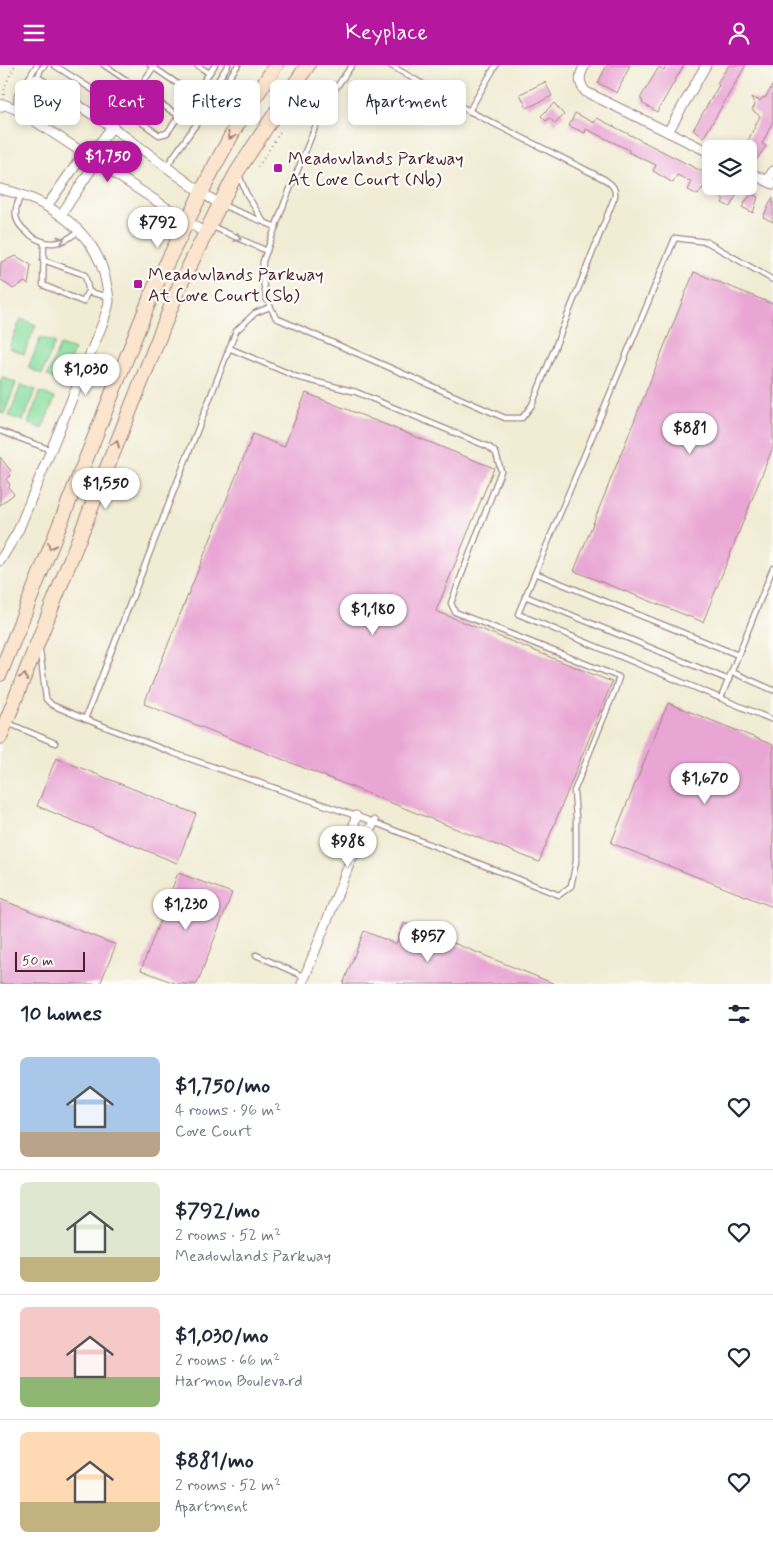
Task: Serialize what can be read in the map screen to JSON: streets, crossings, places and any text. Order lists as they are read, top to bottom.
{
  "places": {
    "transit": ["Meadowlands Parkway At Cove Court (Nb)", "Meadowlands Parkway At Cove Court (Sb)"]
  },
  "scale_bar": "50 m",
  "page": {
    "header": "Keyplace",
    "chip": [
      "Buy",
      "Rent",
      "Filters",
      "New",
      "Apartment"
    ],
    "price": [
      "$1,750",
      "$792",
      "$1,030",
      "$881",
      "$1,550",
      "$1,180",
      "$1,670",
      "$988",
      "$1,230",
      "$957"
    ],
    "scale": "50 m",
    "heading": "10 homes",
    "list": [
      {
        "name": "$1,750/mo",
        "note": "4 rooms · 96 m² · Cove Court"
      },
      {
        "name": "$792/mo",
        "note": "2 rooms · 52 m² · Meadowlands Parkway"
      },
      {
        "name": "$1,030/mo",
        "note": "2 rooms · 66 m² · Harmon Boulevard"
      },
      {
        "name": "$881/mo",
        "note": "2 rooms · 52 m² · Apartment"
      }
    ]
  }
}
